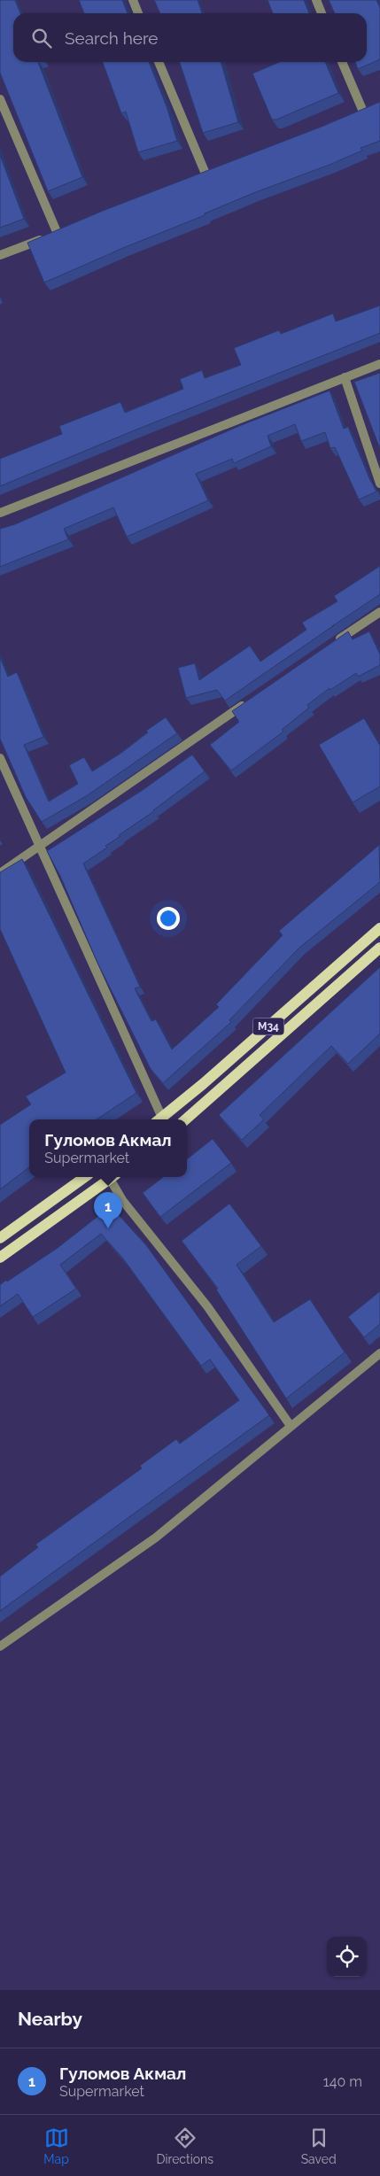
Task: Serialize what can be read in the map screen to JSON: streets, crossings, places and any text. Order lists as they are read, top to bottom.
{
  "streets": {
    "main road": ["M34"]
  },
  "page": {
    "search": "Search here",
    "popup": ["Гуломов Акмал", "Supermarket"],
    "pins": "1",
    "heading": "Nearby",
    "list": [
      {
        "mark": "1",
        "name": "Гуломов Акмал",
        "note": "Supermarket",
        "value": "140 m"
      }
    ],
    "nav": ["Map", "Directions", "Saved"]
  }
}
